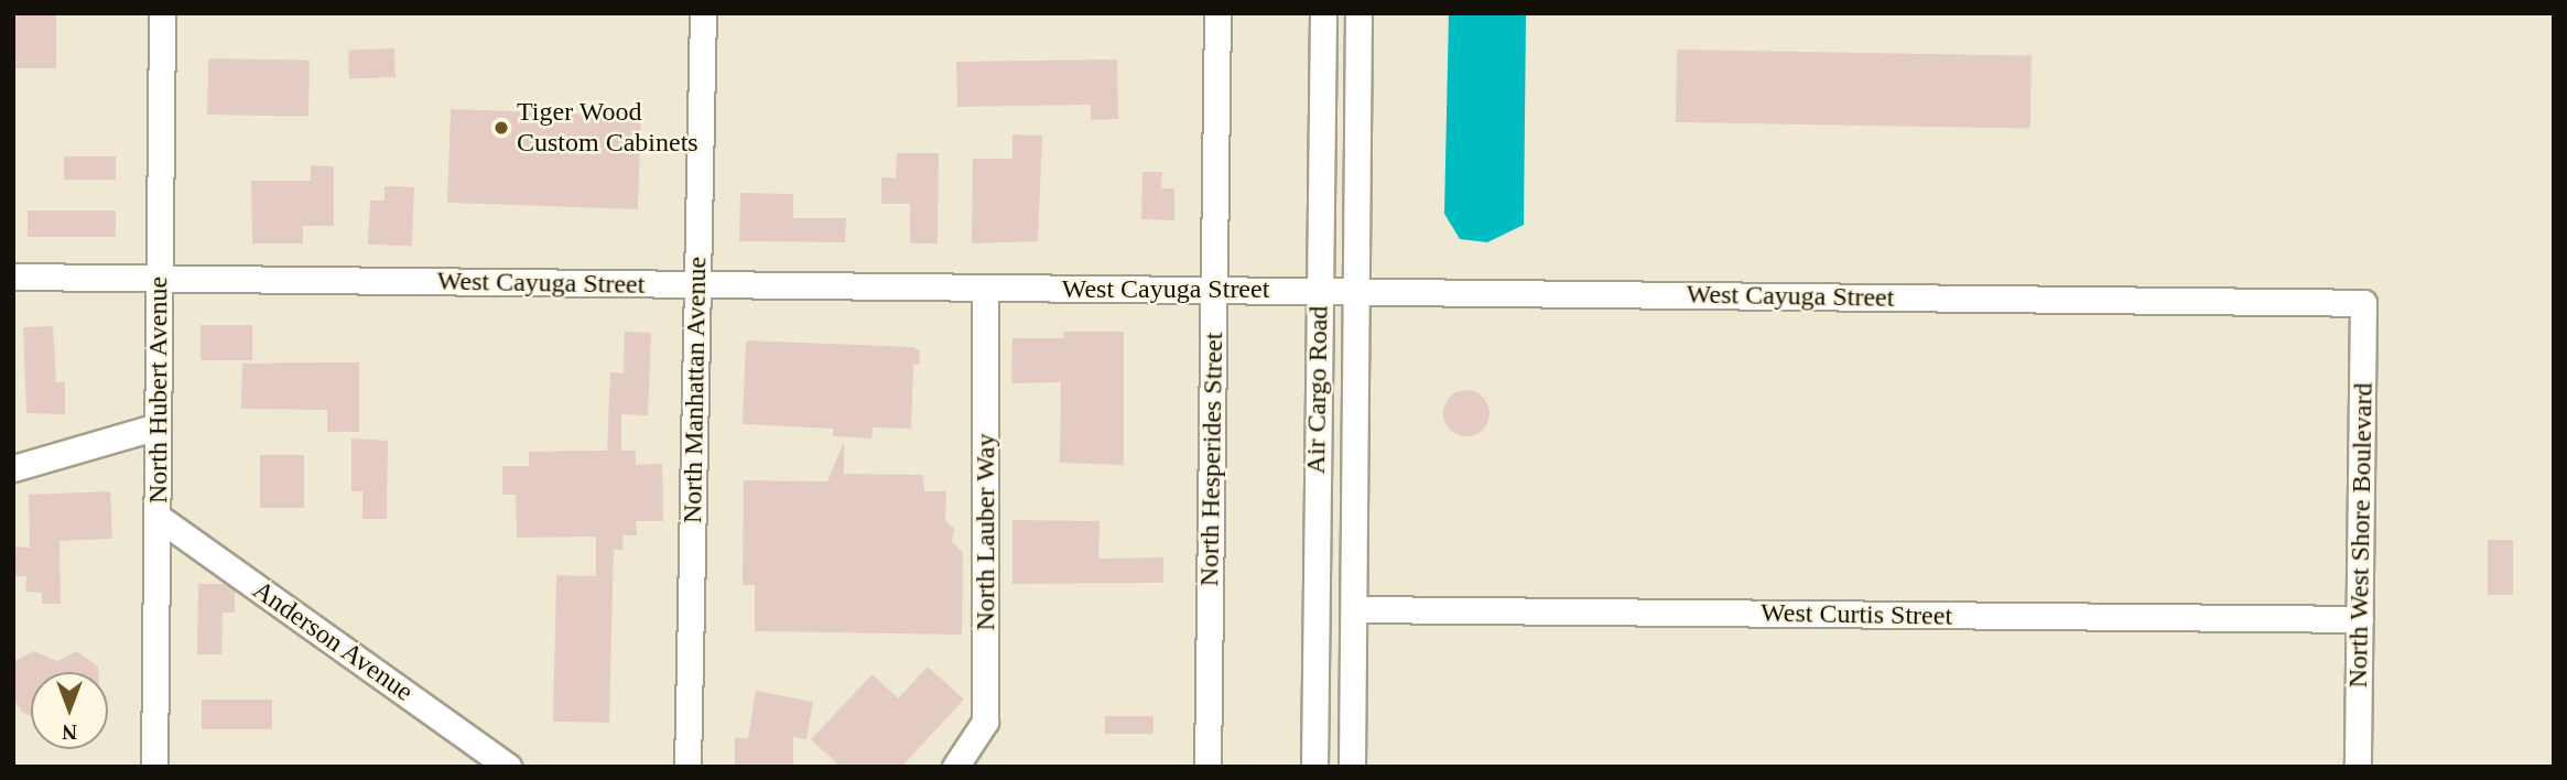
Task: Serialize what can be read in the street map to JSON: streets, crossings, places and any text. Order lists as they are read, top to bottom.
{
  "streets": {
    "street": [
      "West Cayuga Street",
      "North Hubert Avenue",
      "North Manhattan Avenue",
      "Air Cargo Road",
      "North Hesperides Street",
      "North Lauber Way",
      "North West Shore Boulevard",
      "West Curtis Street",
      "Anderson Avenue"
    ]
  },
  "crossings": [
    ["West Cayuga Street", "North Hubert Avenue"],
    ["West Cayuga Street", "North Manhattan Avenue"],
    ["West Cayuga Street", "Air Cargo Road"],
    ["West Cayuga Street", "North Hesperides Street"],
    ["West Cayuga Street", "North Lauber Way"],
    ["West Cayuga Street", "North West Shore Boulevard"],
    ["North Hubert Avenue", "Anderson Avenue"],
    ["Air Cargo Road", "West Curtis Street"],
    ["North West Shore Boulevard", "West Curtis Street"]
  ],
  "places": ["Tiger Wood Custom Cabinets"],
  "north": "bottom"
}
